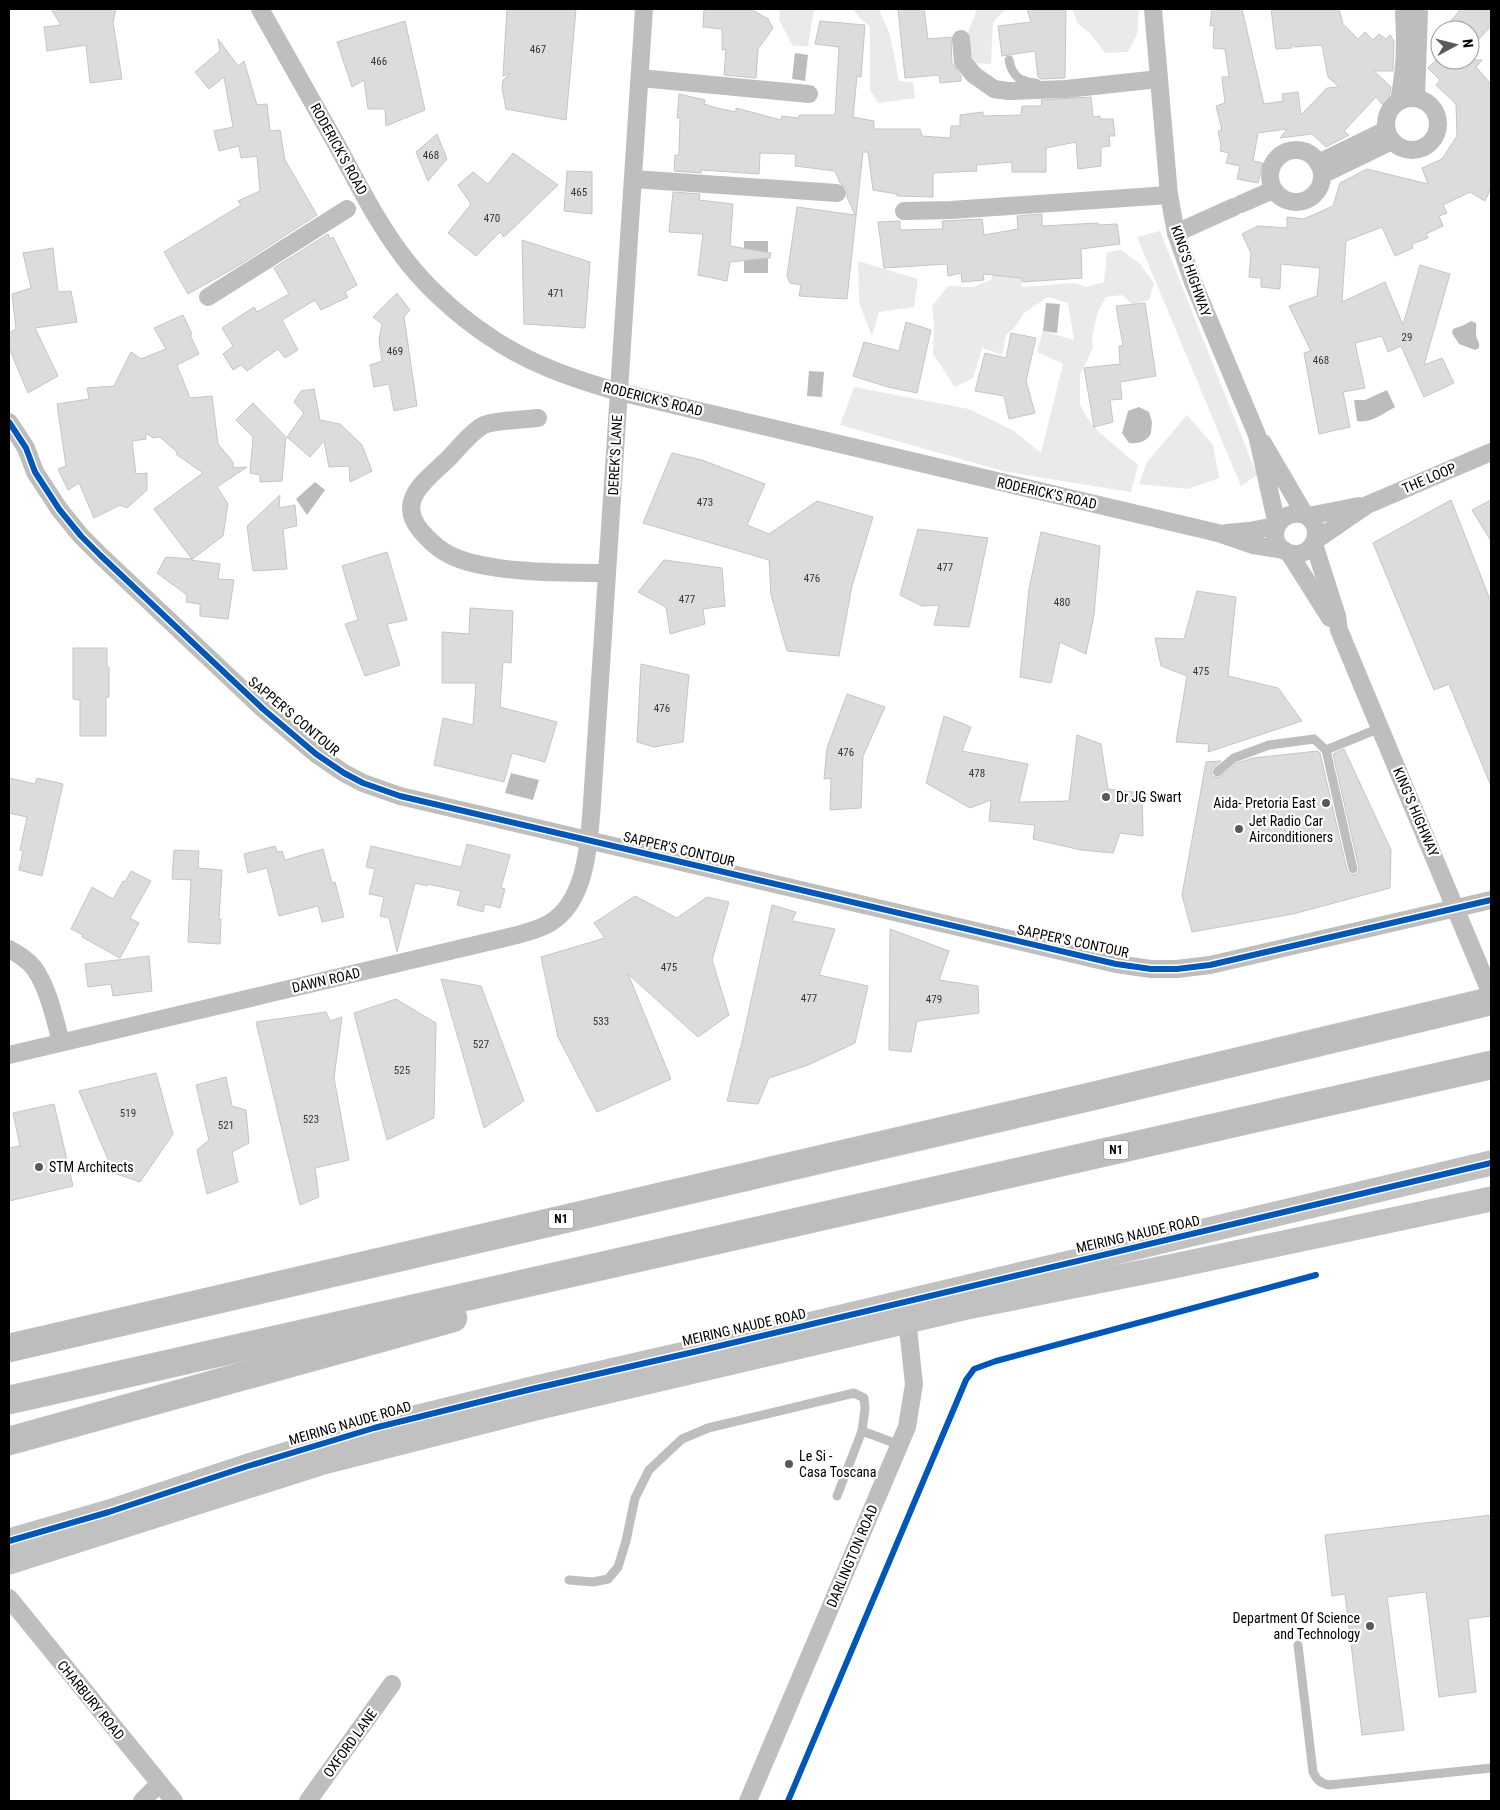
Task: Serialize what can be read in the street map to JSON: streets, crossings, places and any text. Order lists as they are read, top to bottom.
{
  "streets": {
    "highway": ["N1"],
    "street": [
      "RODERICK'S ROAD",
      "KING'S HIGHWAY",
      "DEREK'S LANE",
      "THE LOOP",
      "SAPPER'S CONTOUR",
      "DAWN ROAD",
      "MEIRING NAUDE ROAD",
      "DARLINGTON ROAD",
      "CHARBURY ROAD",
      "OXFORD LANE"
    ]
  },
  "crossings": [
    ["RODERICK'S ROAD", "KING'S HIGHWAY"],
    ["RODERICK'S ROAD", "DEREK'S LANE"],
    ["RODERICK'S ROAD", "THE LOOP"],
    ["KING'S HIGHWAY", "THE LOOP"],
    ["KING'S HIGHWAY", "SAPPER'S CONTOUR"],
    ["DEREK'S LANE", "SAPPER'S CONTOUR"],
    ["DEREK'S LANE", "DAWN ROAD"],
    ["SAPPER'S CONTOUR", "DAWN ROAD"],
    ["MEIRING NAUDE ROAD", "DARLINGTON ROAD"]
  ],
  "places": [
    "Dr JG Swart",
    "Aida- Pretoria East",
    "Jet Radio Car Airconditioners",
    "STM Architects",
    "Le Si - Casa Toscana",
    "Department Of Science and Technology"
  ],
  "house_numbers": [
    "467",
    "466",
    "468",
    "465",
    "470",
    "471",
    "29",
    "469",
    "468",
    "473",
    "477",
    "476",
    "477",
    "480",
    "475",
    "476",
    "476",
    "478",
    "475",
    "477",
    "479",
    "533",
    "527",
    "525",
    "519",
    "523",
    "521"
  ],
  "north": "right"
}
